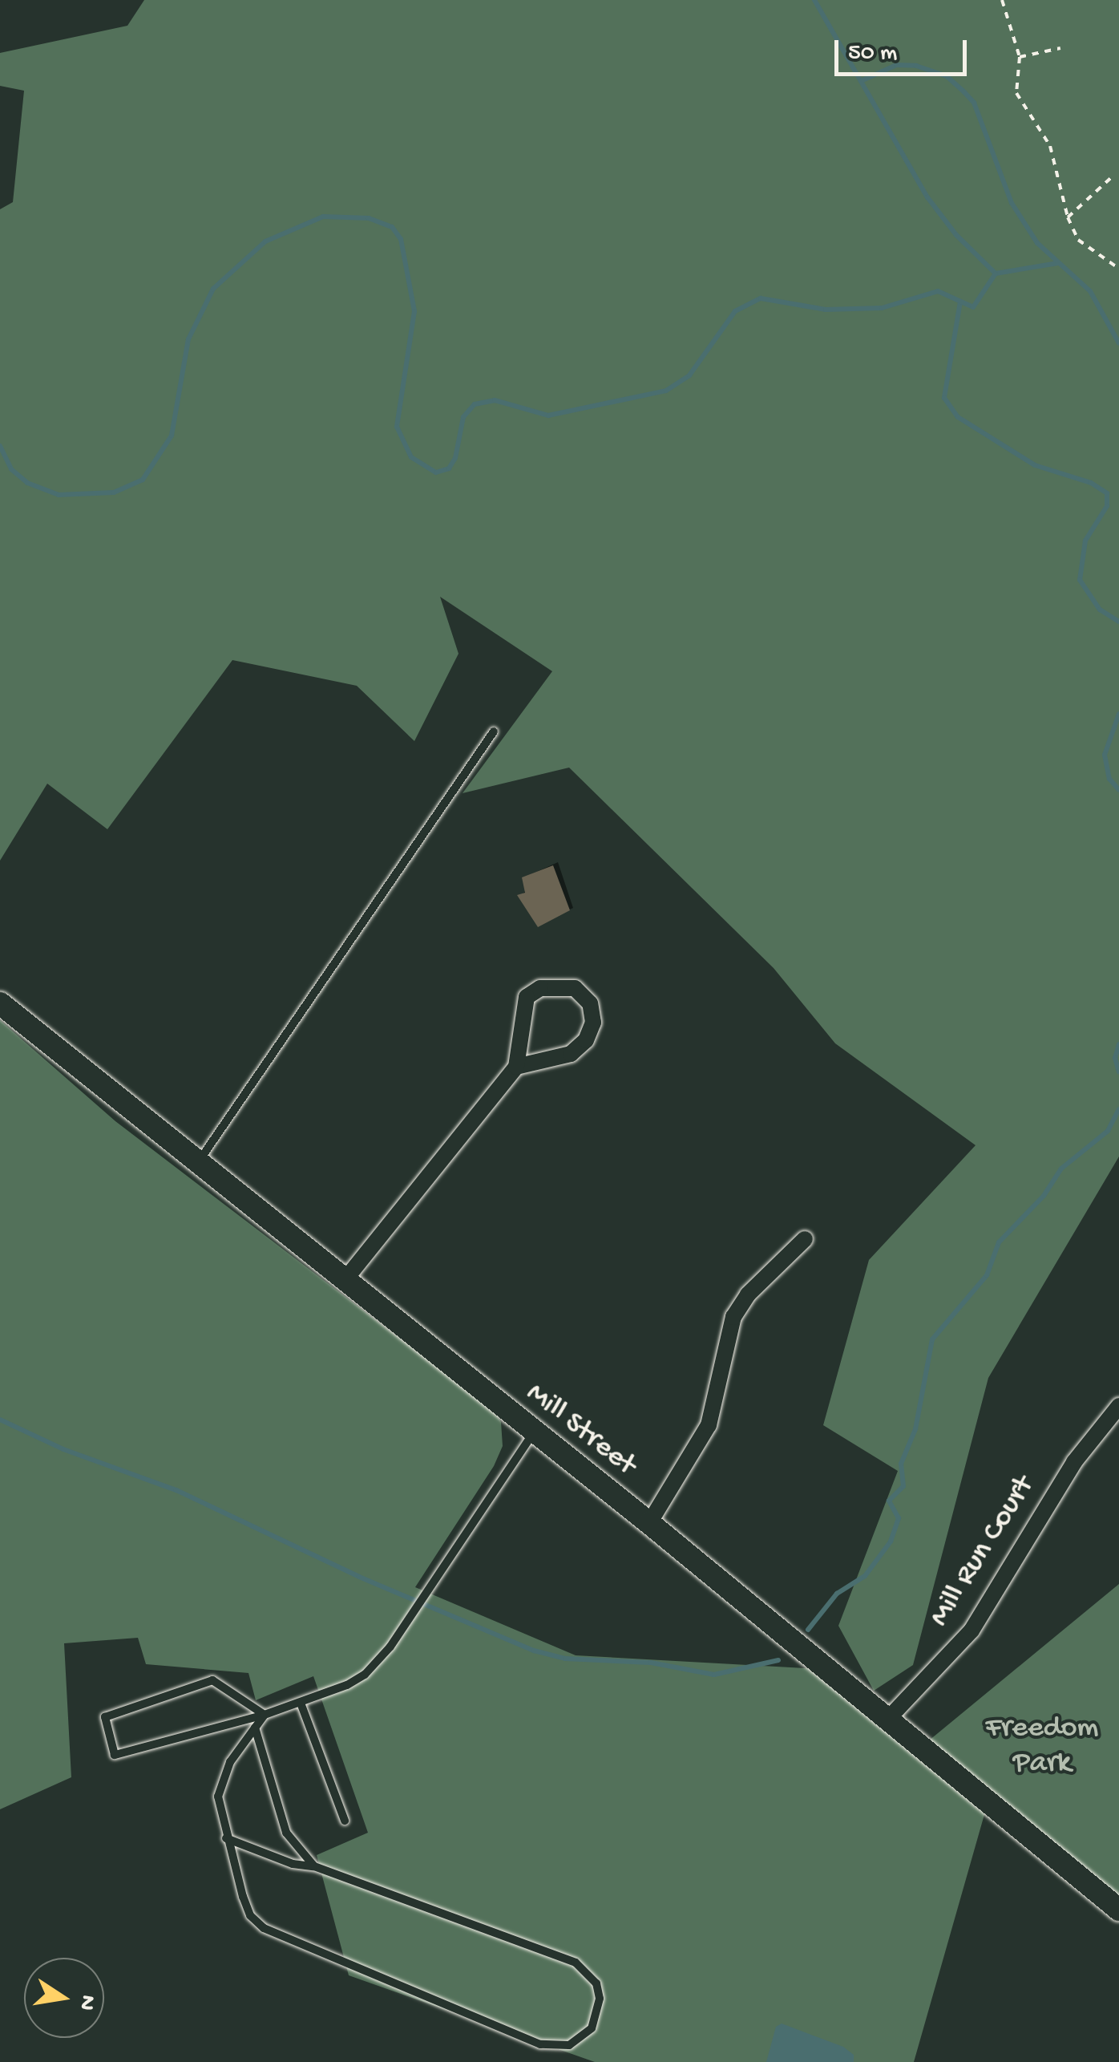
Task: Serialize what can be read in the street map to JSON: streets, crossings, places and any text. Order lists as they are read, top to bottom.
{
  "streets": {
    "street": ["Mill Street", "Mill Run Court"]
  },
  "crossings": [
    ["Mill Street", "Mill Run Court"]
  ],
  "parks": ["Freedom Park"],
  "scale_bar": "50 m",
  "north": "right"
}
